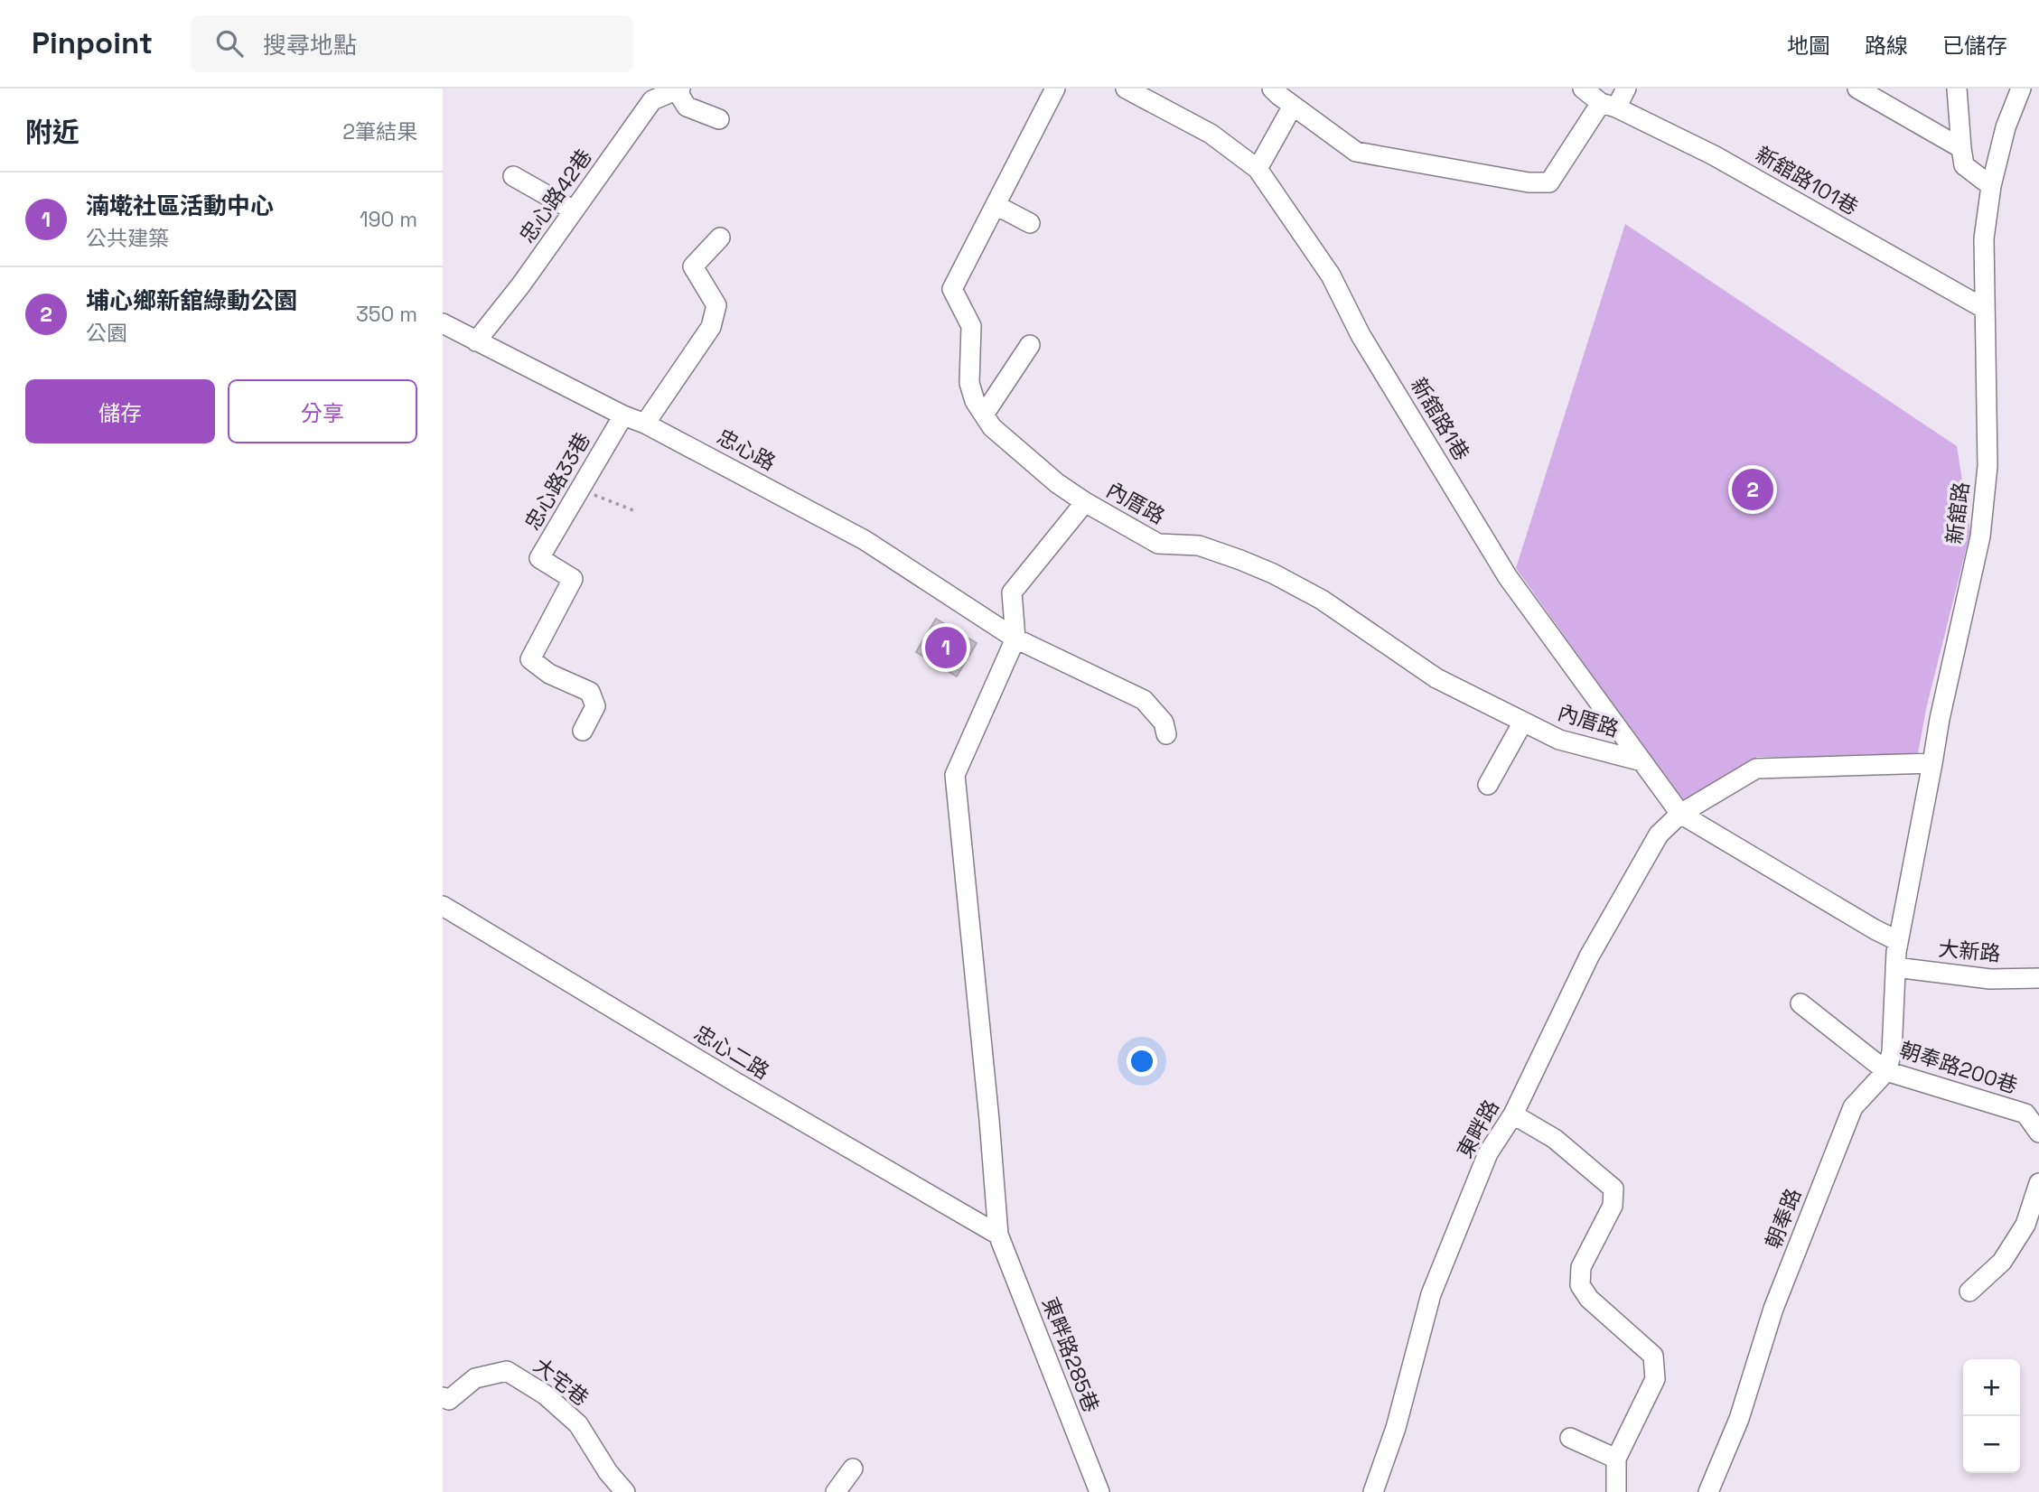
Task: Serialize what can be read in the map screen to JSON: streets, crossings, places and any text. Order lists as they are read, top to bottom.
{
  "streets": {
    "street": [
      "新舘路101巷",
      "忠心路42巷",
      "新舘路1巷",
      "忠心路",
      "忠心路33巷",
      "內厝路",
      "新舘路",
      "大新路",
      "忠心二路",
      "朝奉路200巷",
      "東畔路",
      "朝奉路",
      "東畔路285巷",
      "大宅巷"
    ]
  },
  "crossings": [
    ["新舘路101巷", "新舘路"],
    ["忠心路42巷", "忠心路"],
    ["新舘路1巷", "內厝路"],
    ["新舘路1巷", "東畔路"],
    ["忠心路", "忠心路33巷"],
    ["忠心路", "東畔路285巷"],
    ["新舘路", "大新路"],
    ["新舘路", "東畔路"],
    ["忠心二路", "東畔路285巷"],
    ["朝奉路200巷", "朝奉路"]
  ],
  "page": {
    "header": "Pinpoint",
    "search": "搜尋地點",
    "nav": ["地圖", "路線", "已儲存"],
    "heading": ["附近", "2筆結果"],
    "list": [
      {
        "mark": "1",
        "name": "湳墘社區活動中心",
        "note": "公共建築",
        "value": "190 m"
      },
      {
        "mark": "2",
        "name": "埔心鄉新舘綠動公園",
        "note": "公園",
        "value": "350 m"
      }
    ],
    "buttons": ["儲存", "分享"],
    "pins": ["2", "1"],
    "map_buttons": ["+", "−"]
  }
}
